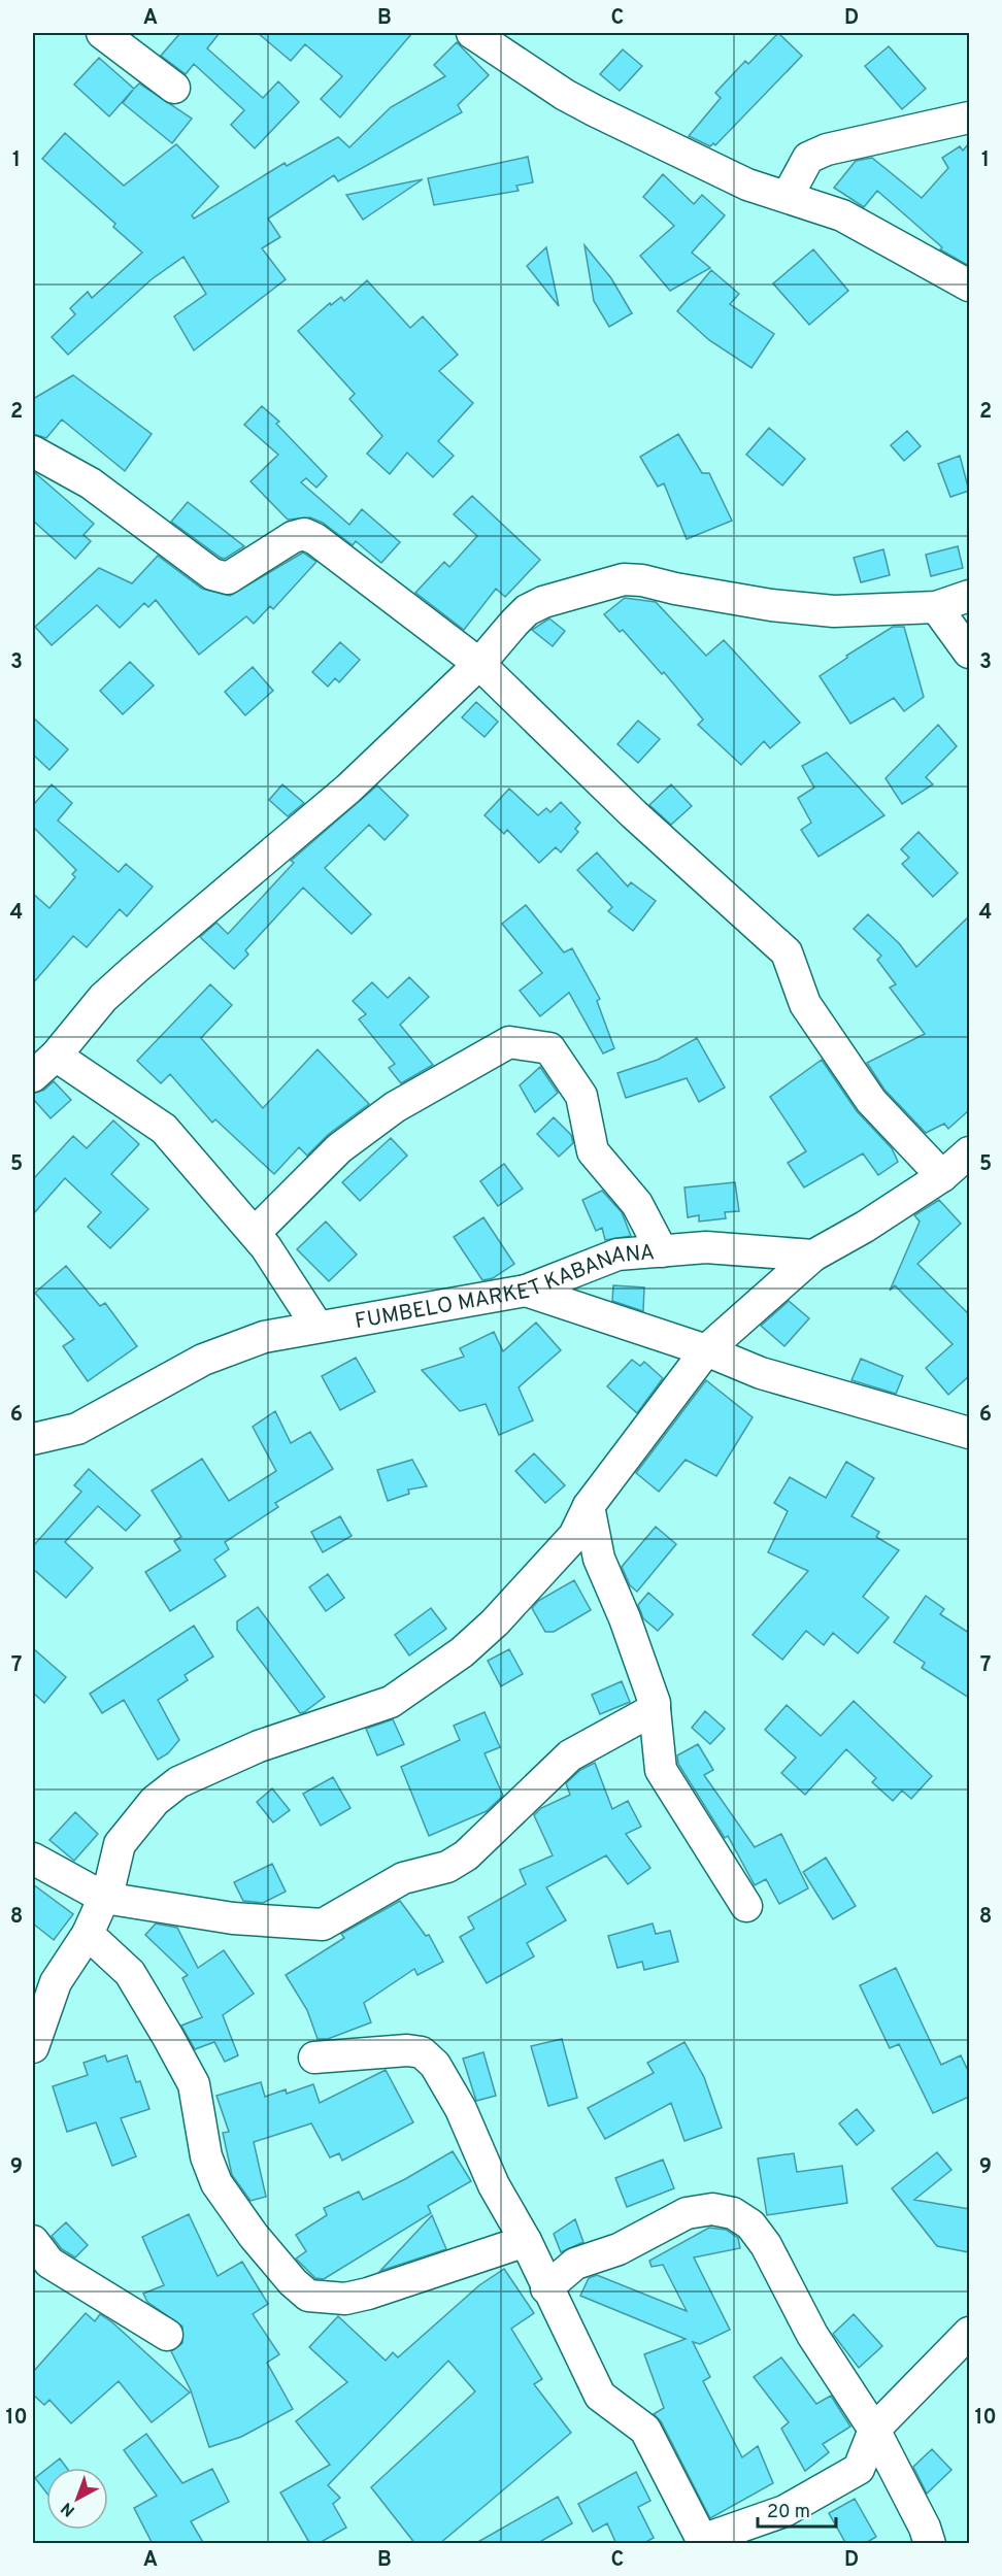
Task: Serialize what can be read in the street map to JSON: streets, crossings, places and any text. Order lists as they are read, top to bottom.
{
  "streets": {
    "street": ["FUMBELO MARKET KABANANA"]
  },
  "scale_bar": "20 m",
  "north": "bottom left",
  "grid": {
    "columns": [
      "A",
      "B",
      "C",
      "D"
    ],
    "rows": [
      "1",
      "2",
      "3",
      "4",
      "5",
      "6",
      "7",
      "8",
      "9",
      "10"
    ]
  }
}
